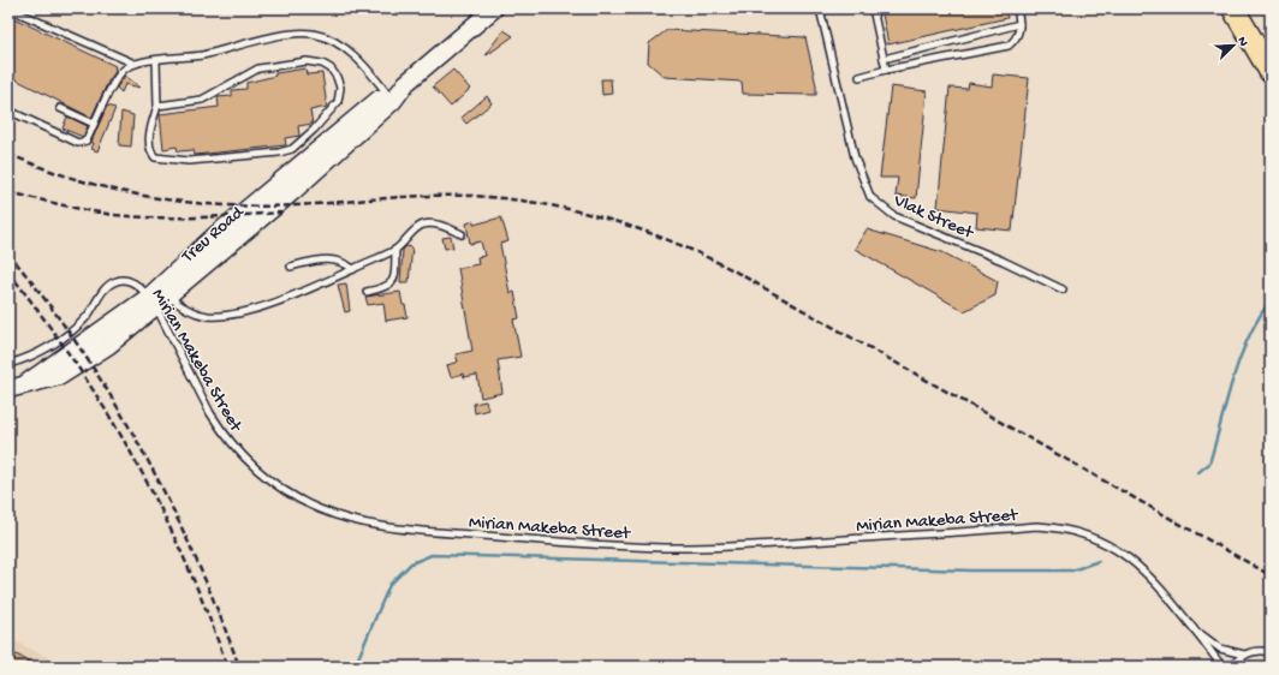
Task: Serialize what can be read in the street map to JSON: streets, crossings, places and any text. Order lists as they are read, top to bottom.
{
  "streets": {
    "street": ["Treu Road"],
    "lane": ["Vlak Street", "Mirian Makeba Street"]
  },
  "crossings": [
    ["Treu Road", "Mirian Makeba Street"]
  ],
  "north": "top right"
}
